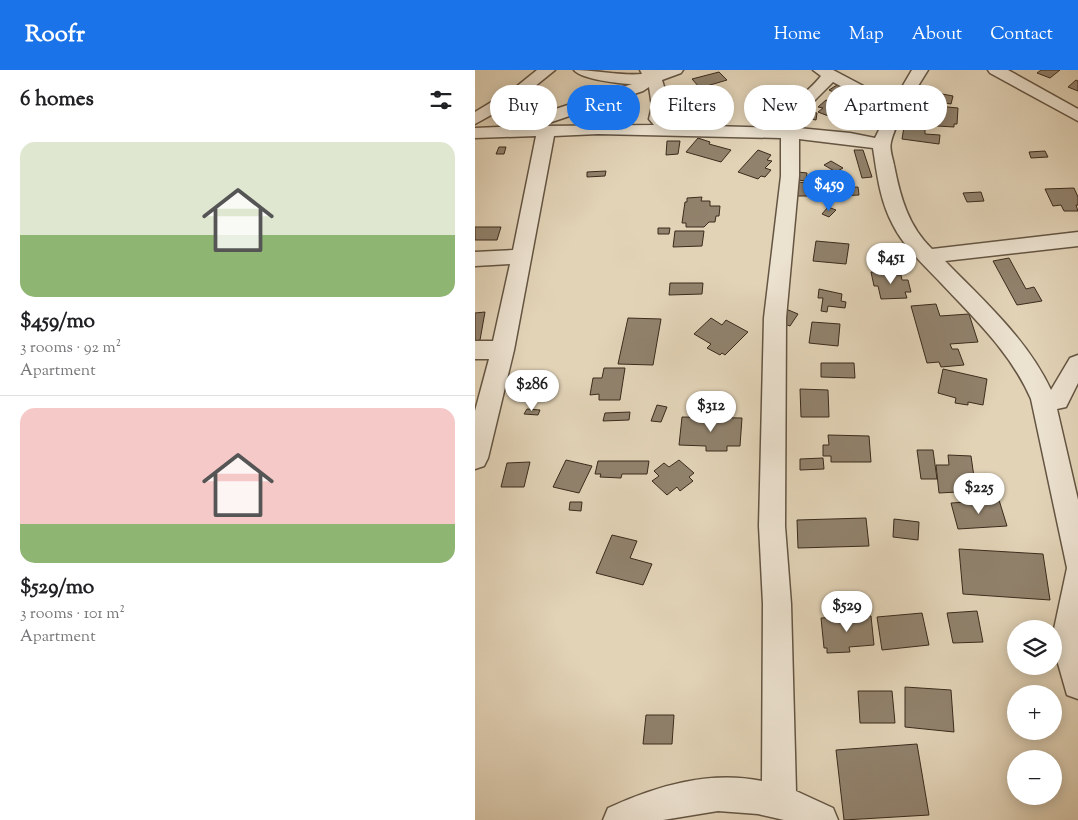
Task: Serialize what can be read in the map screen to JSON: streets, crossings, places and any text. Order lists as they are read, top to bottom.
{
  "page": {
    "header": "Roofr",
    "nav": [
      "Home",
      "Map",
      "About",
      "Contact"
    ],
    "heading": "6 homes",
    "chip": [
      "Buy",
      "Rent",
      "Filters",
      "New",
      "Apartment"
    ],
    "list": [
      {
        "name": "$459/mo",
        "note": "3 rooms · 92 m² · Apartment"
      },
      {
        "name": "$529/mo",
        "note": "3 rooms · 101 m² · Apartment"
      }
    ],
    "price": [
      "$459",
      "$451",
      "$286",
      "$312",
      "$225",
      "$529"
    ],
    "map_buttons": ["+", "−"]
  }
}
